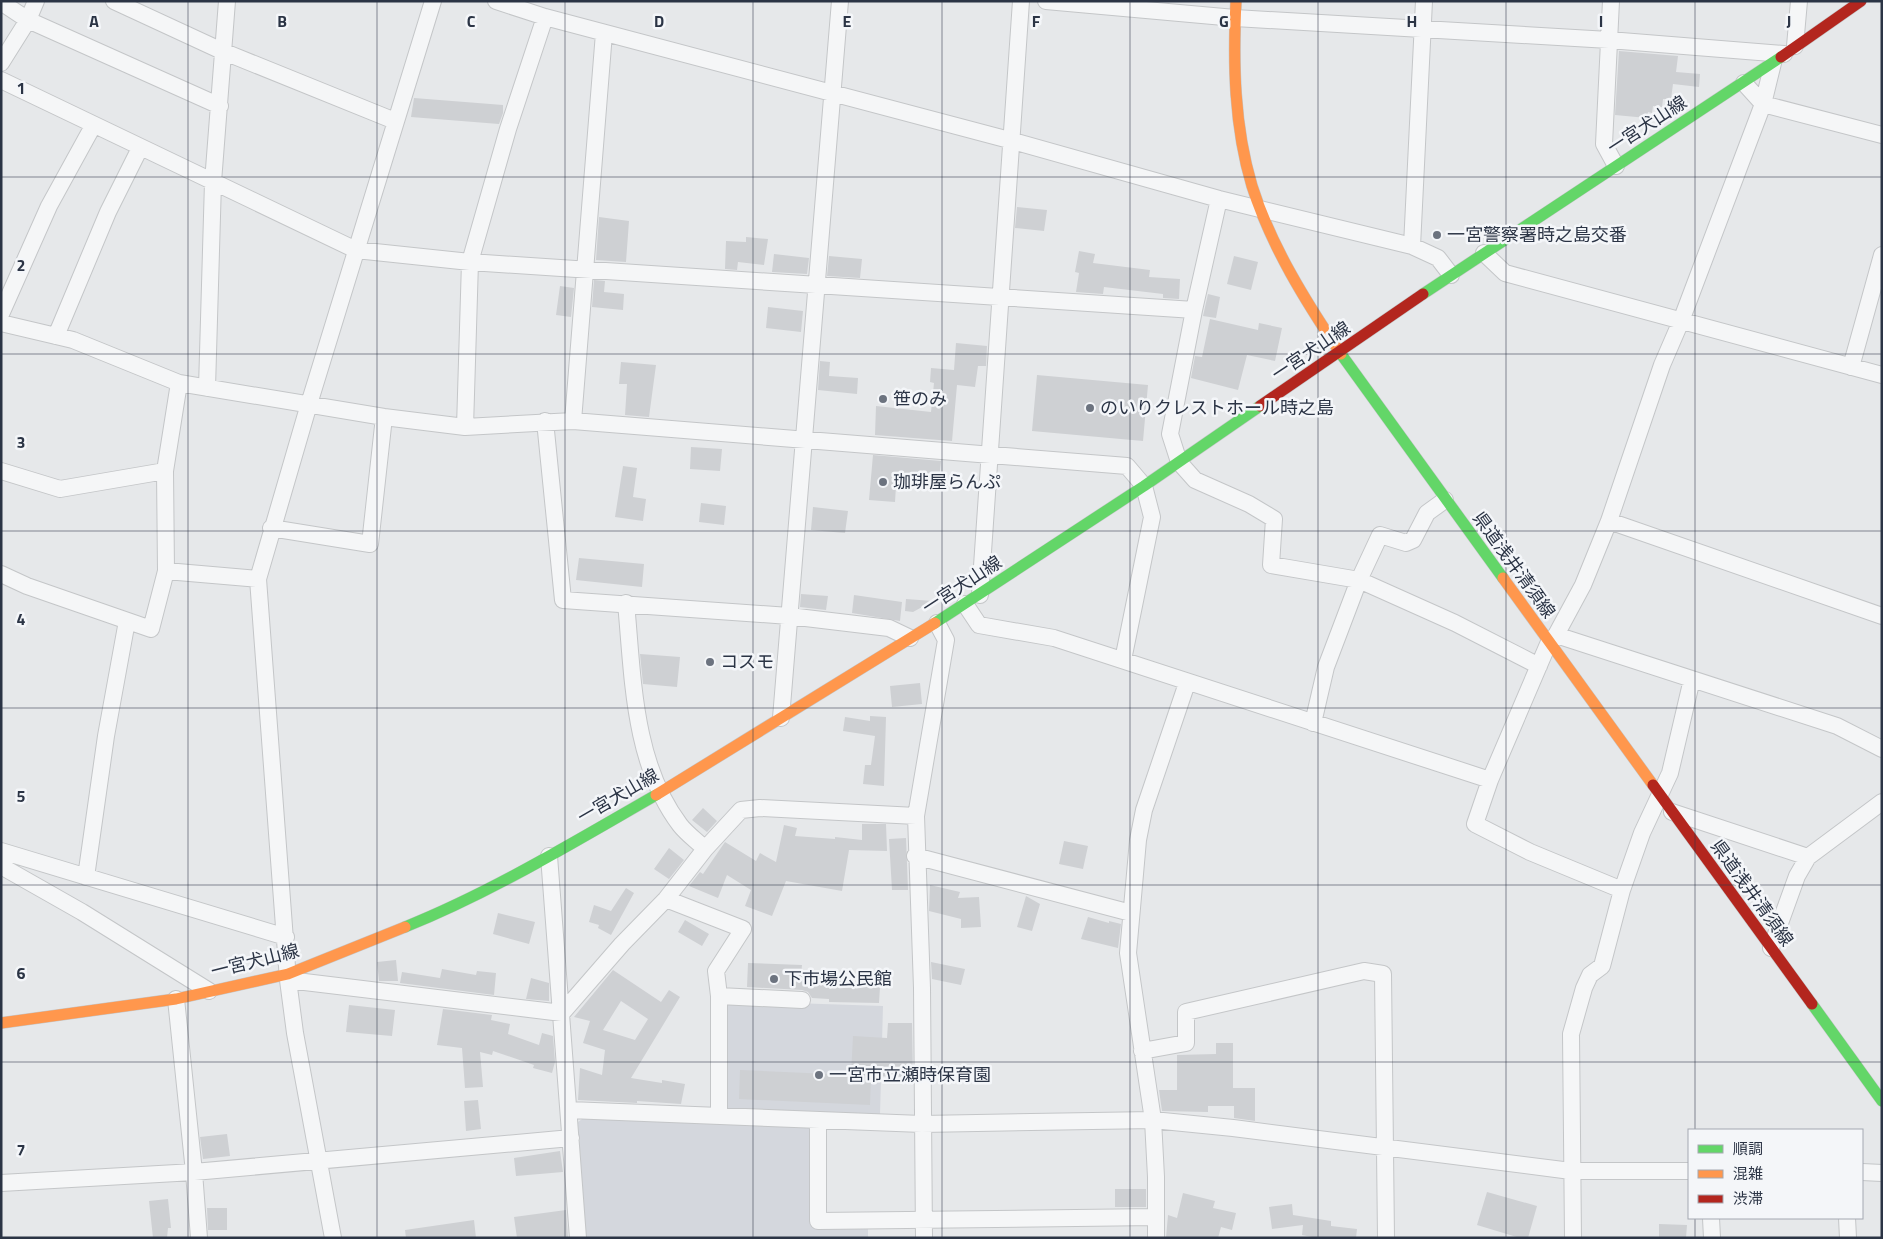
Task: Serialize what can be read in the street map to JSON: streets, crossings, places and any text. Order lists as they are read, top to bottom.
{
  "streets": {
    "main road": ["一宮犬山線", "県道浅井清須線"]
  },
  "crossings": [
    ["一宮犬山線", "県道浅井清須線"]
  ],
  "places": [
    "一宮警察署時之島交番",
    "笹のみ",
    "のいりクレストホール時之島",
    "珈琲屋らんぷ",
    "コスモ",
    "下市場公民館",
    "一宮市立瀬時保育園"
  ],
  "legend": ["順調", "混雑", "渋滞"],
  "grid": {
    "columns": [
      "A",
      "B",
      "C",
      "D",
      "E",
      "F",
      "G",
      "H",
      "I",
      "J"
    ],
    "rows": [
      "1",
      "2",
      "3",
      "4",
      "5",
      "6",
      "7"
    ]
  }
}
